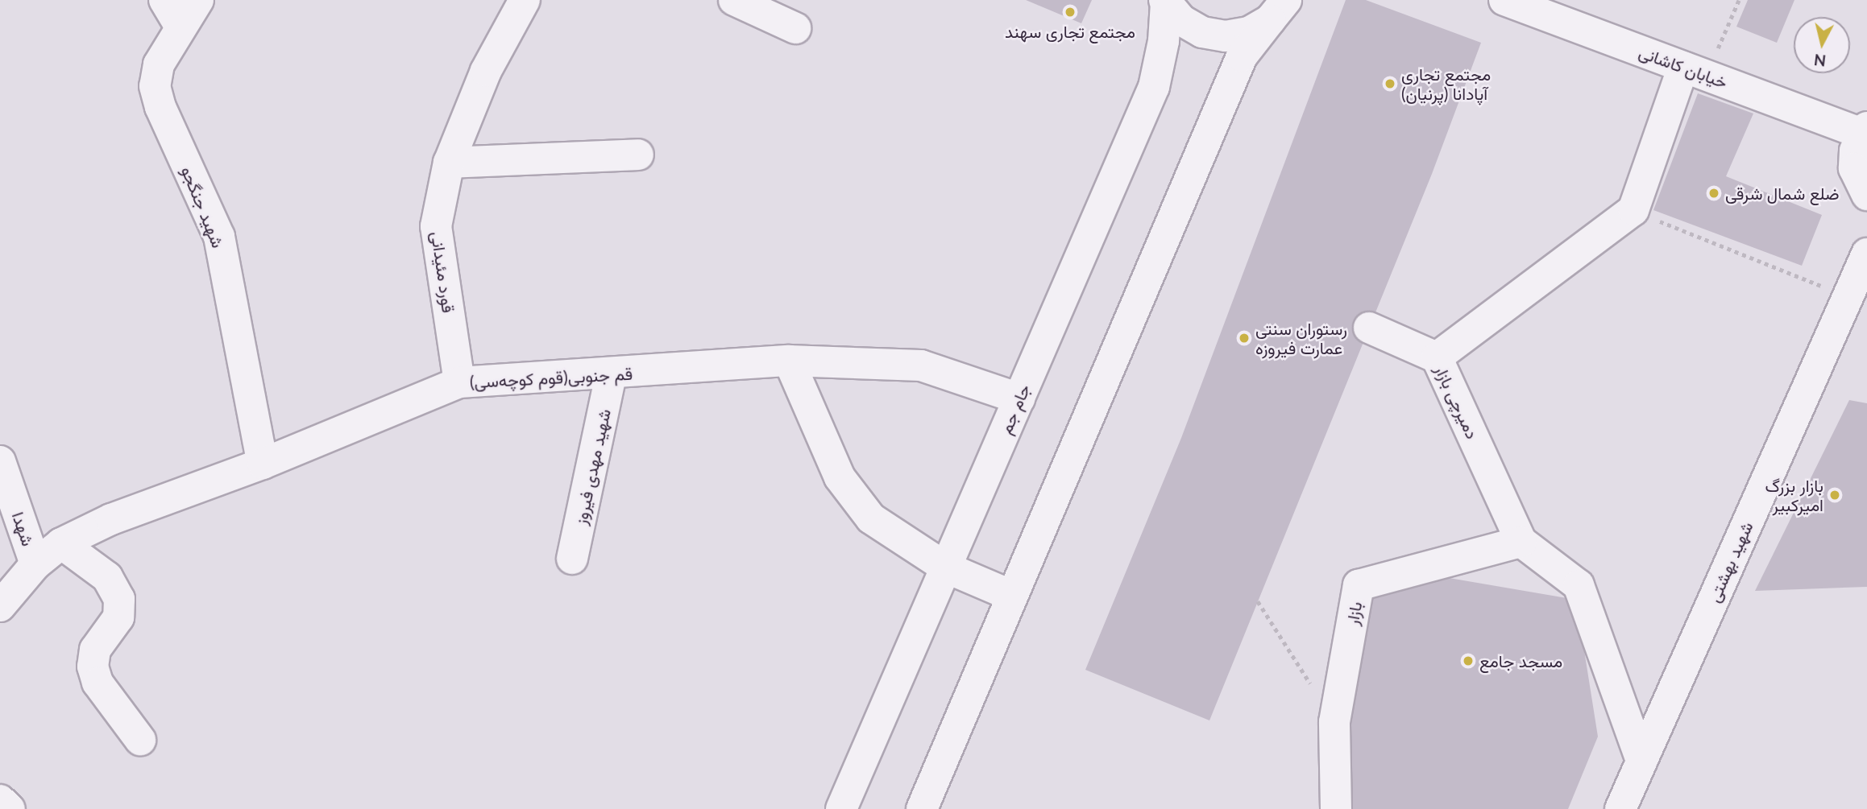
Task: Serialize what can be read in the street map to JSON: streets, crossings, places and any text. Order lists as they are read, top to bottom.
{
  "streets": {
    "street": [
      "خیابان کاشانی",
      "شهید جنگجو",
      "قورد مئیدانی",
      "قم جنوبی(قوم کوچه‌سی)",
      "دمیرچی بازار",
      "جام جم",
      "شهید مهدی فیروز",
      "شهدا",
      "شهید بهشتی",
      "بازار"
    ]
  },
  "crossings": [
    ["شهید جنگجو", "قم جنوبی(قوم کوچه‌سی)"],
    ["قورد مئیدانی", "قم جنوبی(قوم کوچه‌سی)"],
    ["قم جنوبی(قوم کوچه‌سی)", "جام جم"],
    ["قم جنوبی(قوم کوچه‌سی)", "شهید مهدی فیروز"],
    ["قم جنوبی(قوم کوچه‌سی)", "شهدا"],
    ["دمیرچی بازار", "شهید بهشتی"],
    ["دمیرچی بازار", "بازار"]
  ],
  "places": [
    "مجتمع تجاری سهند",
    "مجتمع تجاری آپادانا (پرنیان)",
    "ضلع شمال شرقی",
    "رستوران سنتی عمارت فیروزه",
    "بازار بزرگ امیرکبیر",
    "مسجد جامع"
  ],
  "north": "bottom"
}
